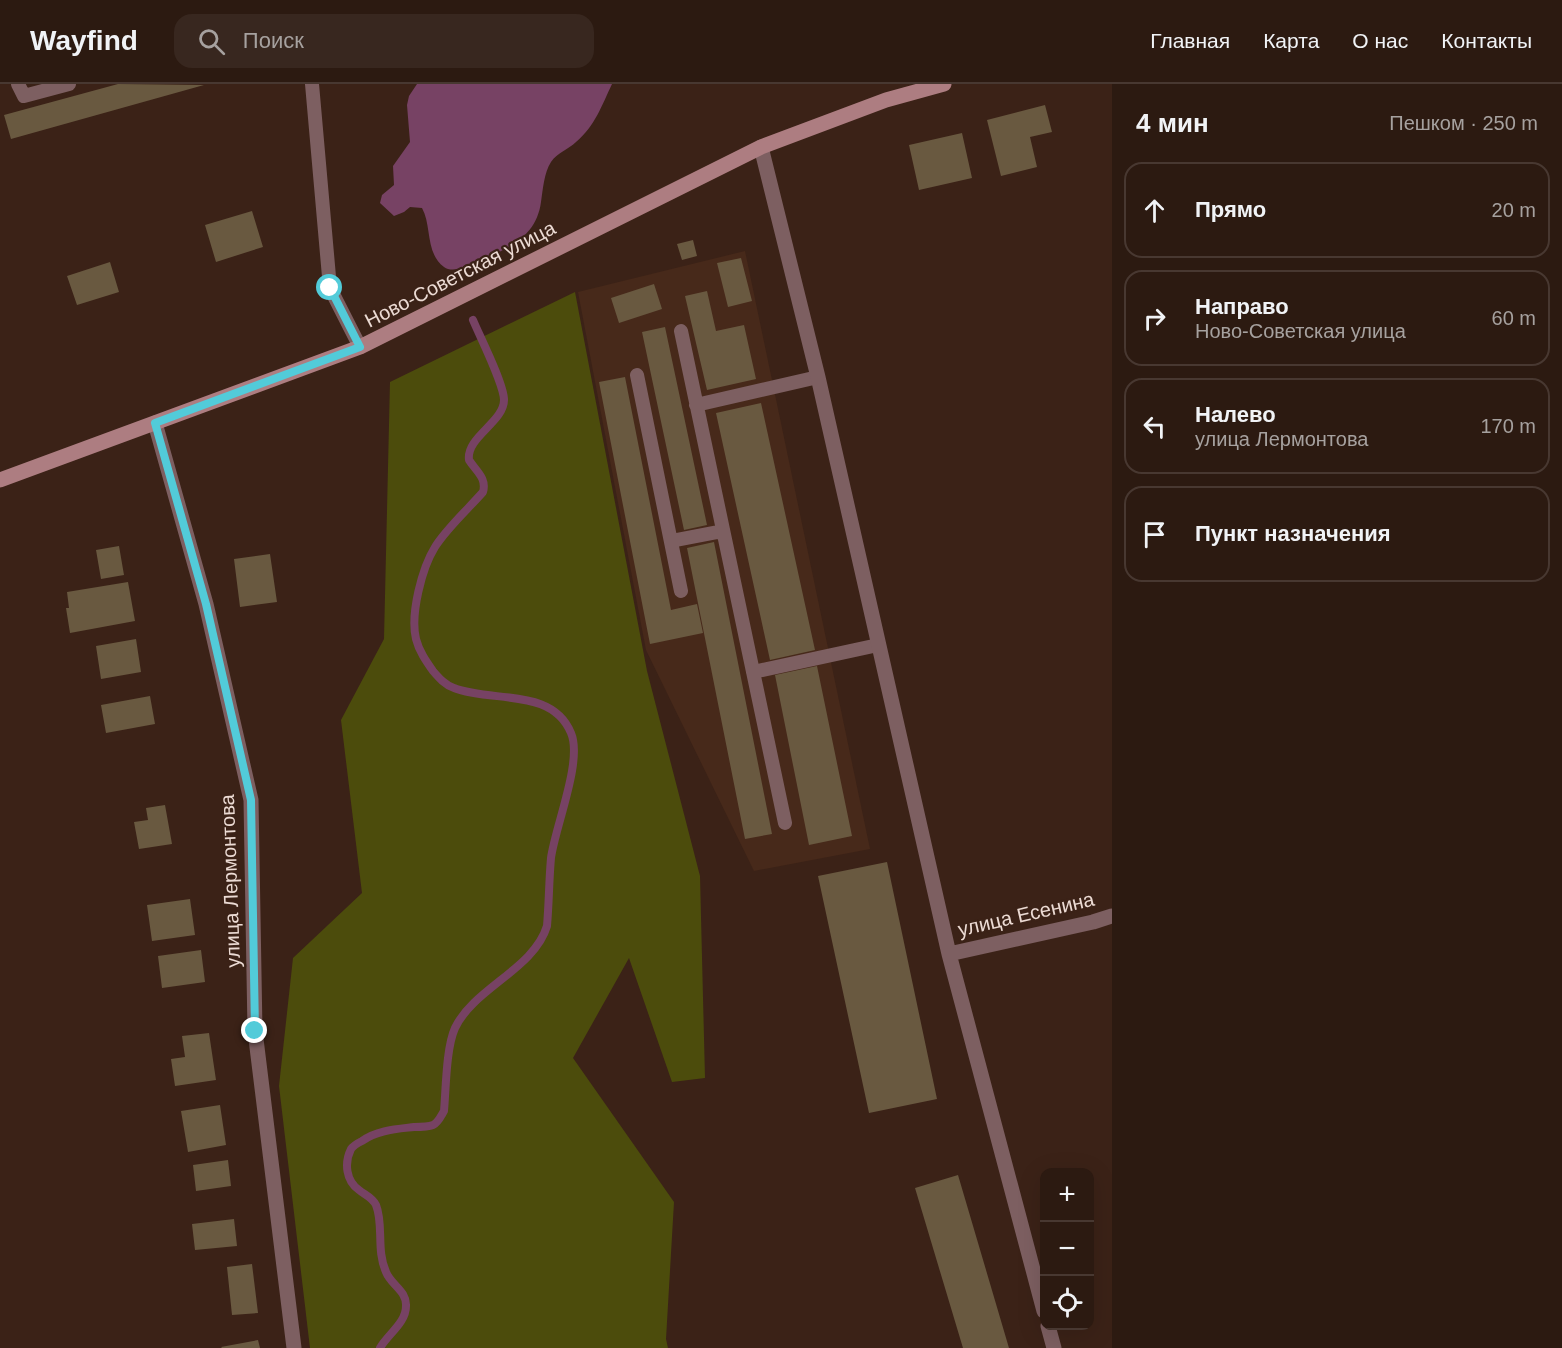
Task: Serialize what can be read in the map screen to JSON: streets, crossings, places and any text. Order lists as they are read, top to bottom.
{
  "streets": {
    "street": ["Ново-Советская улица", "улица Лермонтова", "улица Есенина"]
  },
  "crossings": [
    ["Ново-Советская улица", "улица Лермонтова"]
  ],
  "page": {
    "header": "Wayfind",
    "search": "Поиск",
    "nav": [
      "Главная",
      "Карта",
      "О нас",
      "Контакты"
    ],
    "heading": ["4 мин", "Пешком · 250 m"],
    "list": [
      ["Прямо", "20 m"],
      ["Направо", "Ново-Советская улица", "60 m"],
      ["Налево", "улица Лермонтова", "170 m"],
      "Пункт назначения"
    ],
    "map_buttons": ["+", "−"]
  }
}
